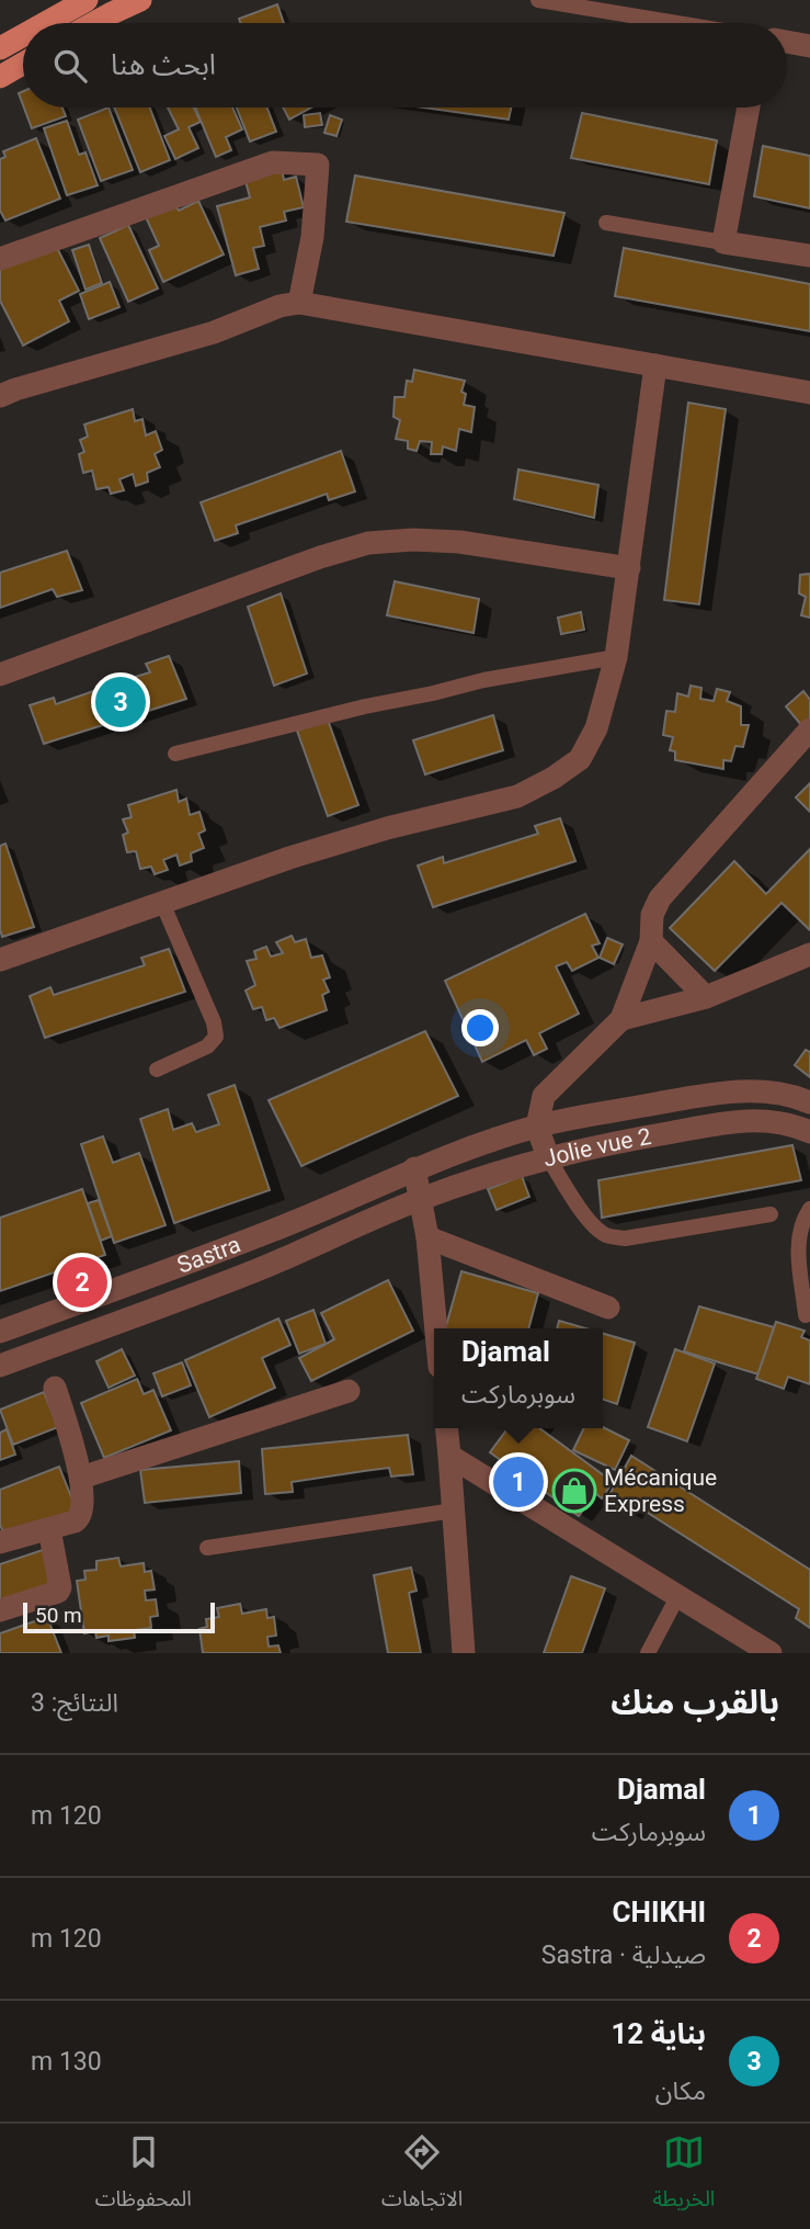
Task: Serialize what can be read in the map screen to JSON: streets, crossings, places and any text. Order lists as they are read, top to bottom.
{
  "streets": {
    "street": ["Jolie vue 2", "Sastra"]
  },
  "crossings": [
    ["Jolie vue 2", "Sastra"]
  ],
  "places": {
    "shop": ["Mécanique Express"]
  },
  "scale_bar": "50 m",
  "page": {
    "search": "ابحث هنا",
    "pins": ["3", "2", "1"],
    "popup": ["Djamal", "سوبرماركت"],
    "scale": "50 m",
    "heading": ["بالقرب منك", "النتائج: 3"],
    "list": [
      {
        "mark": "1",
        "name": "Djamal",
        "note": "سوبرماركت",
        "value": "120 m"
      },
      {
        "mark": "2",
        "name": "CHIKHI",
        "note": "صيدلية · Sastra",
        "value": "120 m"
      },
      {
        "mark": "3",
        "name": "بناية 12",
        "note": "مكان",
        "value": "130 m"
      }
    ],
    "nav": ["الخريطة", "الاتجاهات", "المحفوظات"]
  }
}
